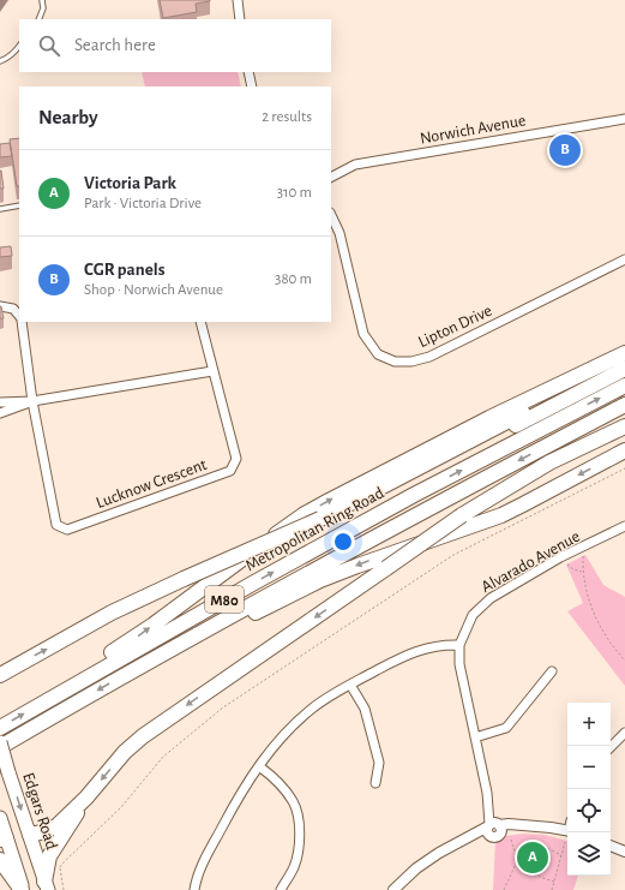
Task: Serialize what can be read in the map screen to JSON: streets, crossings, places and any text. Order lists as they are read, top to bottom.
{
  "streets": {
    "highway": ["Metropolitan Ring Road", "M80"],
    "main road": ["Edgars Road"],
    "street": [
      "Norwich Avenue",
      "Lipton Drive",
      "Lucknow Crescent",
      "Alvarado Avenue"
    ]
  },
  "one_way": ["Edgars Road"],
  "page": {
    "search": "Search here",
    "heading": ["Nearby", "2 results"],
    "pins": ["B", "A"],
    "list": [
      {
        "mark": "A",
        "name": "Victoria Park",
        "note": "Park · Victoria Drive",
        "value": "310 m"
      },
      {
        "mark": "B",
        "name": "CGR panels",
        "note": "Shop · Norwich Avenue",
        "value": "380 m"
      }
    ],
    "map_buttons": ["+", "−"]
  }
}
